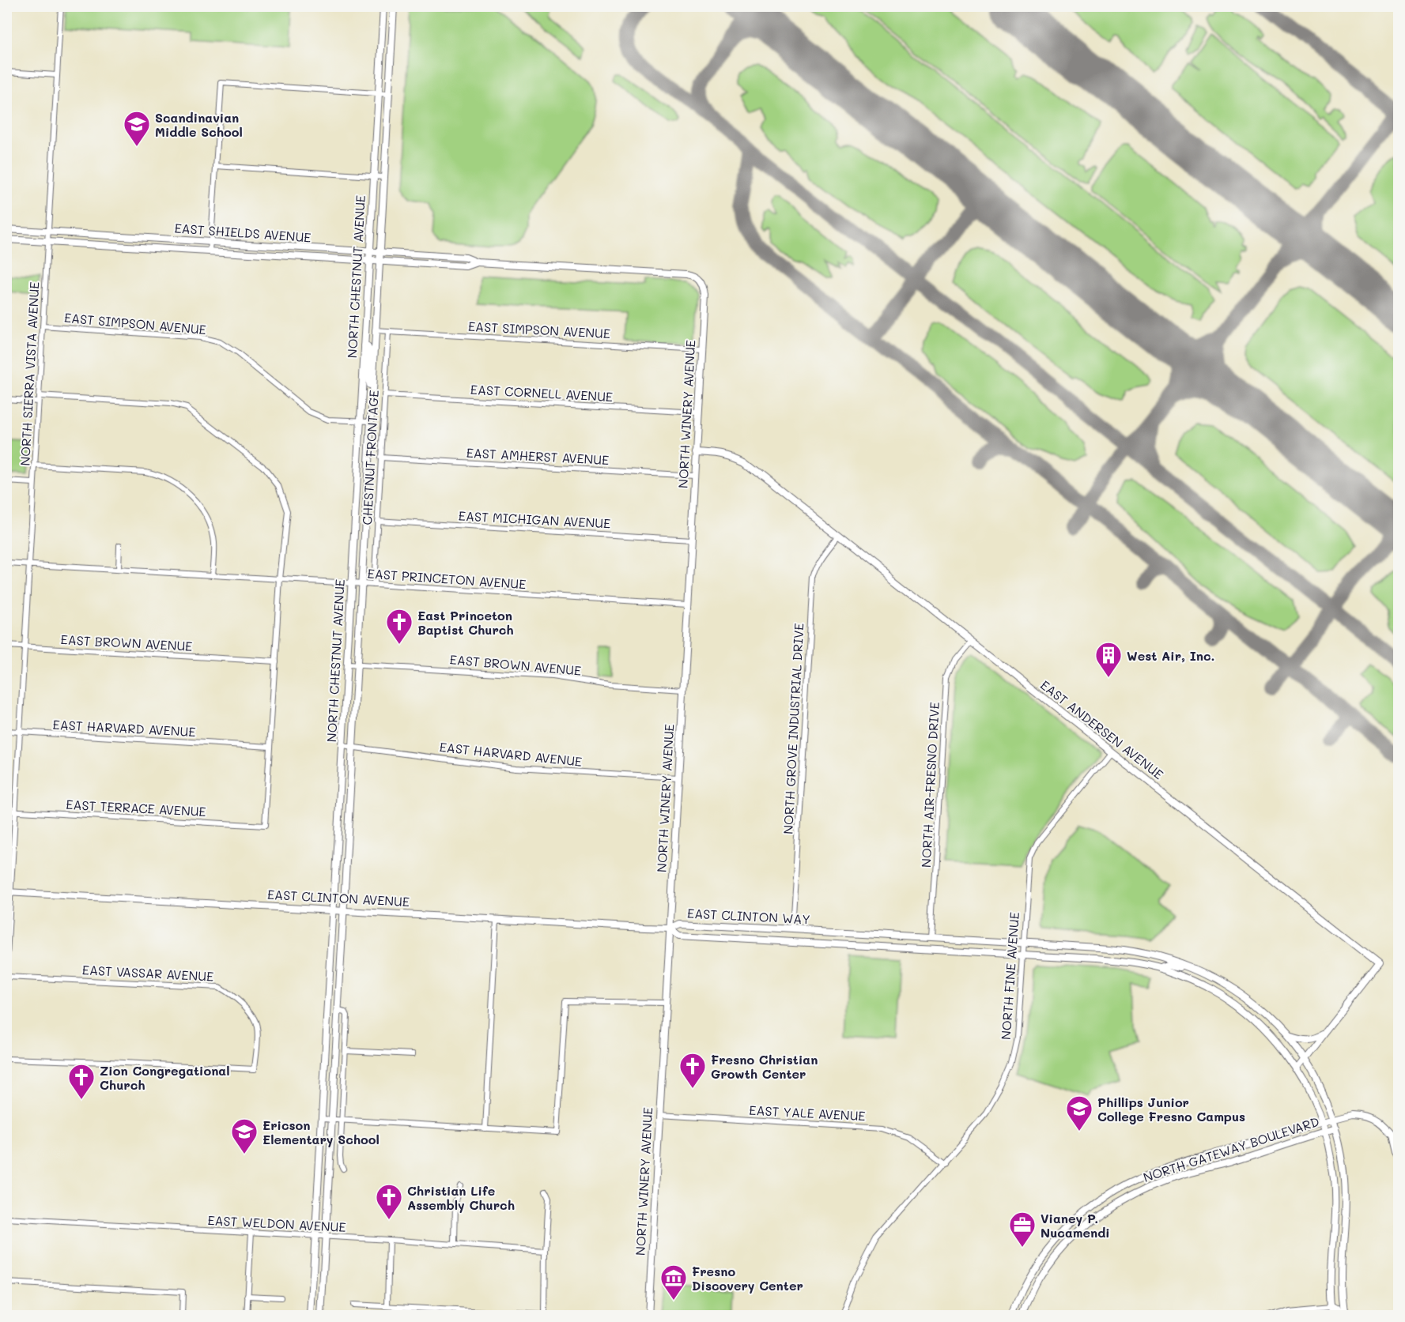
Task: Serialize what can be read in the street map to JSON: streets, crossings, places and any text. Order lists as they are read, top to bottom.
{
  "streets": {
    "main road": [
      "EAST SHIELDS AVENUE",
      "NORTH CHESTNUT AVENUE",
      "NORTH WINERY AVENUE",
      "EAST ANDERSEN AVENUE",
      "EAST CLINTON AVENUE",
      "EAST CLINTON WAY",
      "NORTH GATEWAY BOULEVARD"
    ],
    "street": [
      "EAST SIMPSON AVENUE",
      "NORTH SIERRA VISTA AVENUE",
      "EAST CORNELL AVENUE",
      "EAST AMHERST AVENUE",
      "CHESTNUT FRONTAGE",
      "EAST MICHIGAN AVENUE",
      "EAST PRINCETON AVENUE",
      "EAST BROWN AVENUE",
      "EAST HARVARD AVENUE",
      "NORTH GROVE INDUSTRIAL DRIVE",
      "NORTH AIR-FRESNO DRIVE",
      "EAST TERRACE AVENUE",
      "EAST VASSAR AVENUE",
      "NORTH FINE AVENUE",
      "EAST YALE AVENUE",
      "EAST WELDON AVENUE"
    ]
  },
  "crossings": [
    ["EAST SHIELDS AVENUE", "NORTH CHESTNUT AVENUE"],
    ["EAST SHIELDS AVENUE", "NORTH SIERRA VISTA AVENUE"],
    ["EAST SHIELDS AVENUE", "NORTH WINERY AVENUE"],
    ["NORTH CHESTNUT AVENUE", "EAST SIMPSON AVENUE"],
    ["NORTH CHESTNUT AVENUE", "EAST PRINCETON AVENUE"],
    ["NORTH CHESTNUT AVENUE", "EAST BROWN AVENUE"],
    ["NORTH CHESTNUT AVENUE", "EAST HARVARD AVENUE"],
    ["NORTH CHESTNUT AVENUE", "EAST CLINTON AVENUE"],
    ["NORTH CHESTNUT AVENUE", "EAST WELDON AVENUE"],
    ["EAST SIMPSON AVENUE", "NORTH SIERRA VISTA AVENUE"],
    ["EAST SIMPSON AVENUE", "NORTH WINERY AVENUE"],
    ["EAST SIMPSON AVENUE", "CHESTNUT FRONTAGE"],
    ["NORTH SIERRA VISTA AVENUE", "EAST PRINCETON AVENUE"],
    ["NORTH SIERRA VISTA AVENUE", "EAST BROWN AVENUE"],
    ["NORTH SIERRA VISTA AVENUE", "EAST HARVARD AVENUE"],
    ["NORTH SIERRA VISTA AVENUE", "EAST TERRACE AVENUE"],
    ["NORTH SIERRA VISTA AVENUE", "EAST CLINTON AVENUE"],
    ["EAST CORNELL AVENUE", "NORTH WINERY AVENUE"],
    ["EAST CORNELL AVENUE", "CHESTNUT FRONTAGE"],
    ["NORTH WINERY AVENUE", "EAST AMHERST AVENUE"],
    ["NORTH WINERY AVENUE", "EAST MICHIGAN AVENUE"],
    ["NORTH WINERY AVENUE", "EAST PRINCETON AVENUE"],
    ["NORTH WINERY AVENUE", "EAST BROWN AVENUE"],
    ["NORTH WINERY AVENUE", "EAST HARVARD AVENUE"],
    ["NORTH WINERY AVENUE", "EAST ANDERSEN AVENUE"],
    ["NORTH WINERY AVENUE", "EAST CLINTON AVENUE"],
    ["NORTH WINERY AVENUE", "EAST CLINTON WAY"],
    ["NORTH WINERY AVENUE", "EAST YALE AVENUE"],
    ["EAST AMHERST AVENUE", "CHESTNUT FRONTAGE"],
    ["CHESTNUT FRONTAGE", "EAST MICHIGAN AVENUE"],
    ["CHESTNUT FRONTAGE", "EAST PRINCETON AVENUE"],
    ["EAST HARVARD AVENUE", "EAST TERRACE AVENUE"],
    ["NORTH GROVE INDUSTRIAL DRIVE", "EAST ANDERSEN AVENUE"],
    ["NORTH GROVE INDUSTRIAL DRIVE", "EAST CLINTON WAY"],
    ["EAST ANDERSEN AVENUE", "NORTH AIR-FRESNO DRIVE"],
    ["EAST ANDERSEN AVENUE", "EAST CLINTON WAY"],
    ["EAST ANDERSEN AVENUE", "NORTH FINE AVENUE"],
    ["NORTH AIR-FRESNO DRIVE", "EAST CLINTON WAY"],
    ["EAST CLINTON AVENUE", "EAST CLINTON WAY"],
    ["EAST CLINTON WAY", "NORTH FINE AVENUE"],
    ["EAST CLINTON WAY", "NORTH GATEWAY BOULEVARD"],
    ["NORTH FINE AVENUE", "EAST YALE AVENUE"]
  ],
  "places": {
    "school or university": ["Scandinavian Middle School", "Phillips Junior College Fresno Campus", "Ericson Elementary School"],
    "church": [
      "East Princeton Baptist Church",
      "Fresno Christian Growth Center",
      "Zion Congregational Church",
      "Christian Life Assembly Church"
    ],
    "building": ["West Air, Inc."],
    "office": ["Vianey P. Nucamendi"],
    "museum": ["Fresno Discovery Center"]
  }
}
